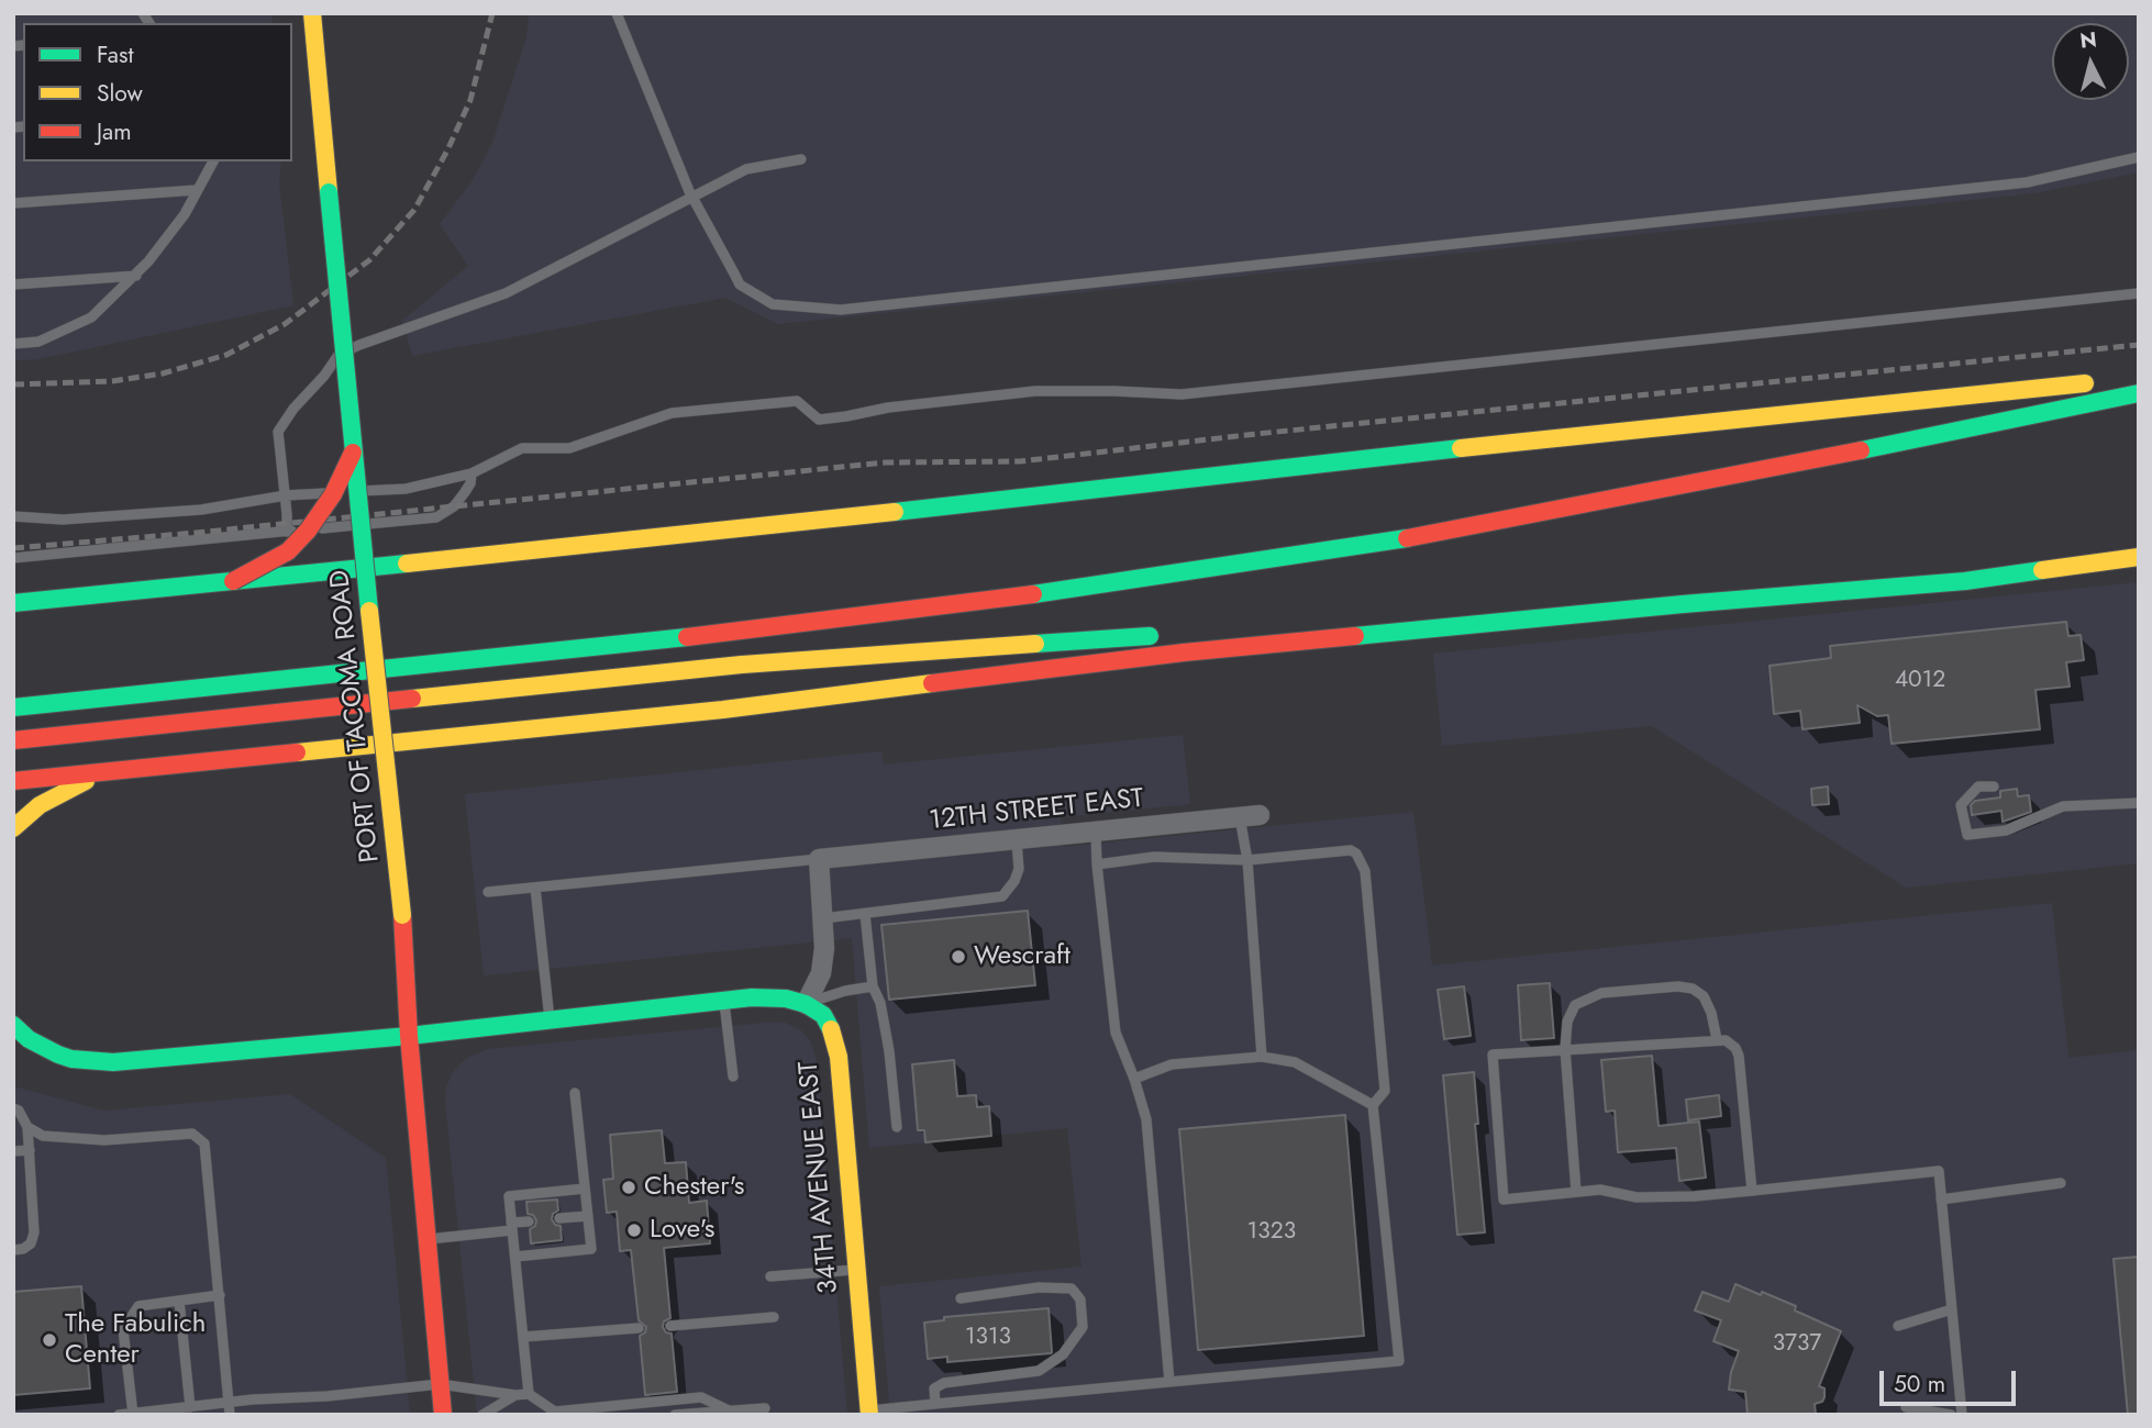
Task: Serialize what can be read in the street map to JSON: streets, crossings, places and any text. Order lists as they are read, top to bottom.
{
  "streets": {
    "main road": ["PORT OF TACOMA ROAD", "34TH AVENUE EAST"],
    "street": ["12TH STREET EAST"]
  },
  "places": [
    "Wescraft",
    "Chester's",
    "Love's",
    "The Fabulich Center"
  ],
  "house_numbers": [
    "4012",
    "1323",
    "1313",
    "3737"
  ],
  "legend": ["Fast", "Slow", "Jam"],
  "scale_bar": "50 m",
  "north": "top"
}
